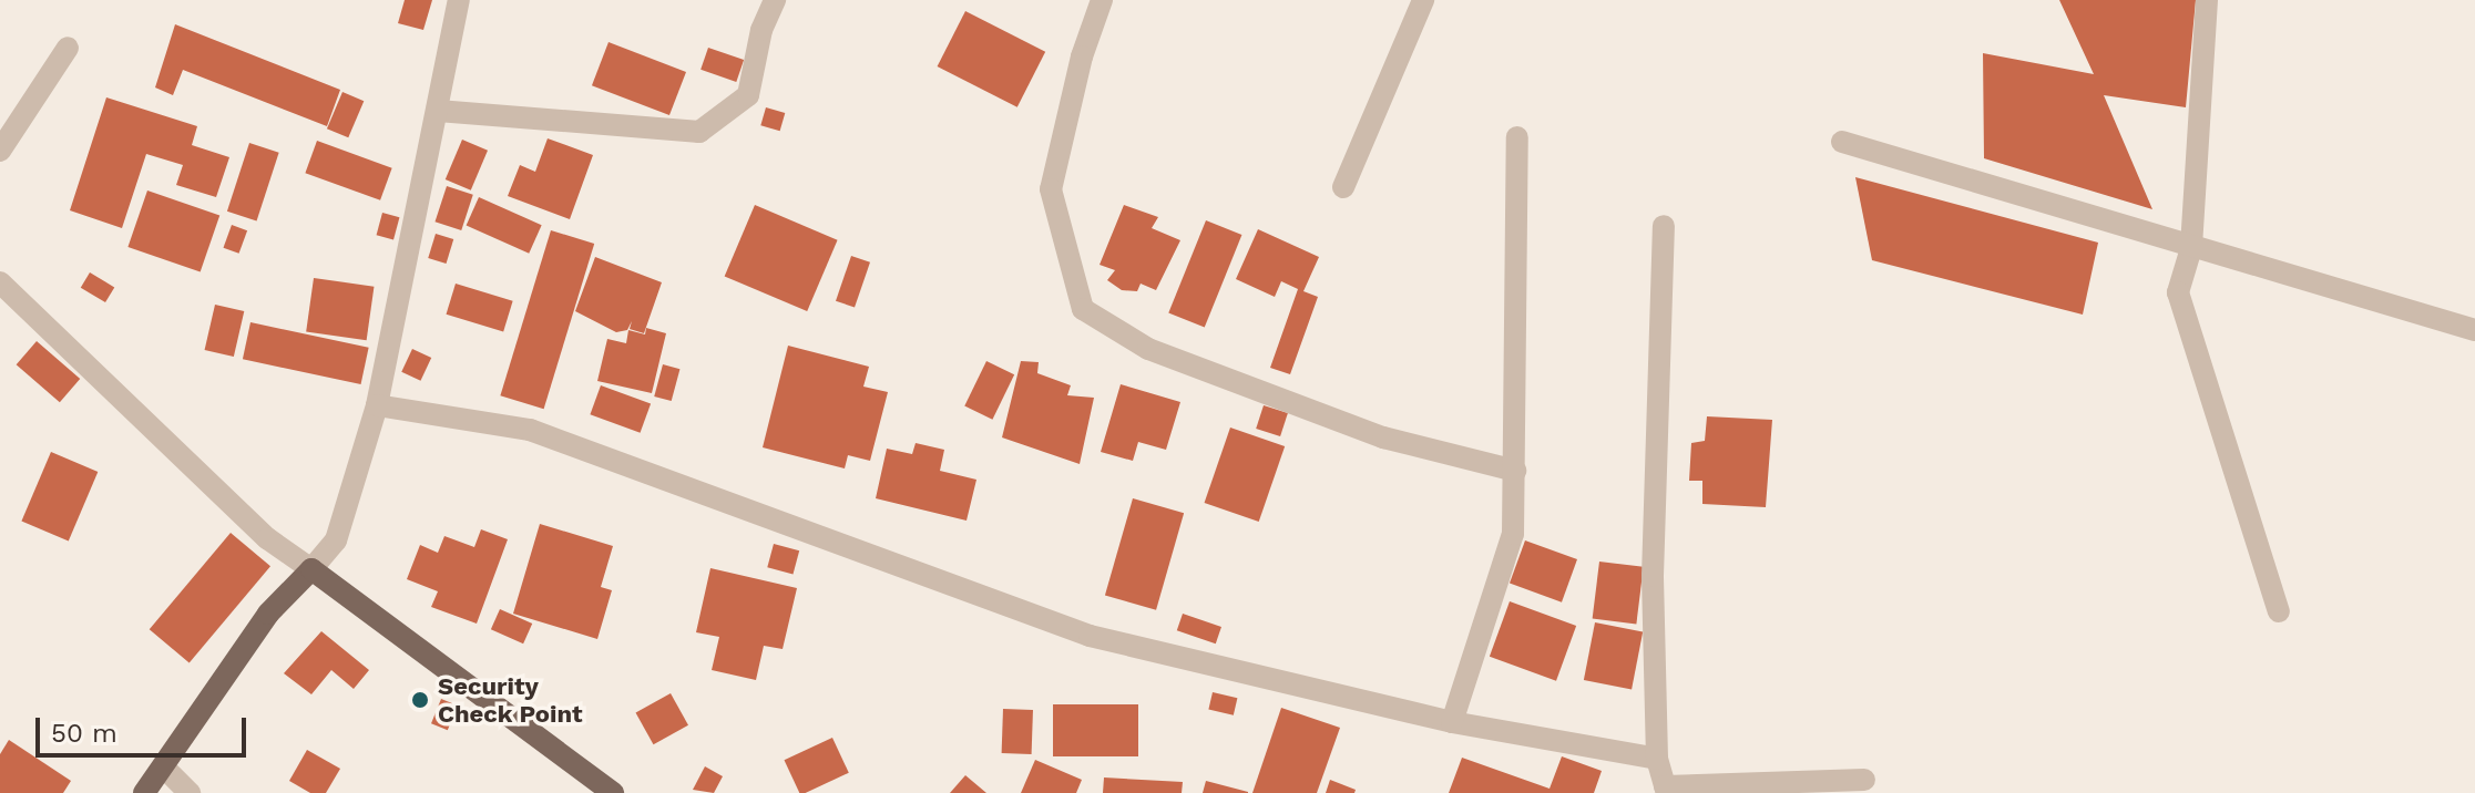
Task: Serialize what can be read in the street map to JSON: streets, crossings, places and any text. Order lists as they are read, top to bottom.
{
  "places": ["Security Check Point"],
  "scale_bar": "50 m"
}
